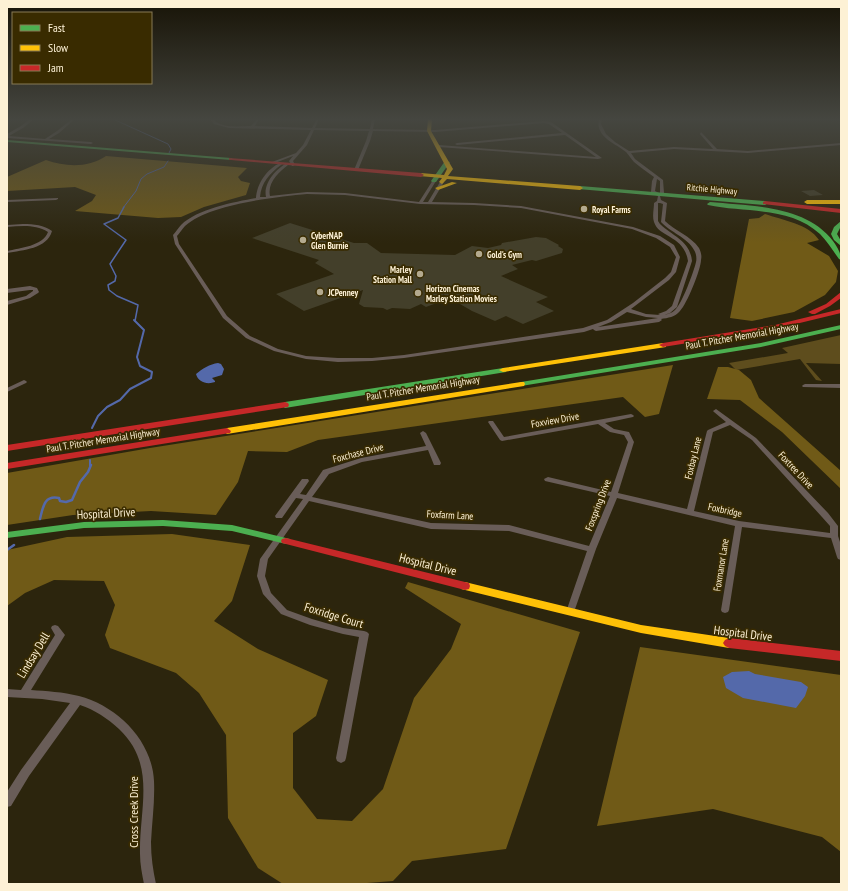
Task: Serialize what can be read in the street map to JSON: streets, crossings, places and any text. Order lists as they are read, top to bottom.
{
  "streets": {
    "main road": ["Ritchie Highway", "Paul T. Pitcher Memorial Highway", "Hospital Drive"],
    "street": [
      "Foxview Drive",
      "Foxchase Drive",
      "Foxbay Lane",
      "Foxtree Drive",
      "Foxspring Drive",
      "Foxbridge",
      "Foxfarm Lane",
      "Foxmanor Lane",
      "Foxridge Court",
      "Lindsay Dell",
      "Cross Creek Drive"
    ]
  },
  "crossings": [
    ["Foxview Drive", "Foxspring Drive"],
    ["Foxchase Drive", "Hospital Drive"],
    ["Foxchase Drive", "Foxfarm Lane"],
    ["Foxchase Drive", "Foxridge Court"],
    ["Foxbay Lane", "Foxtree Drive"],
    ["Foxbay Lane", "Foxbridge"],
    ["Foxtree Drive", "Foxbridge"],
    ["Foxspring Drive", "Foxbridge"],
    ["Foxspring Drive", "Hospital Drive"],
    ["Foxspring Drive", "Foxfarm Lane"],
    ["Foxbridge", "Foxmanor Lane"],
    ["Hospital Drive", "Foxridge Court"],
    ["Lindsay Dell", "Cross Creek Drive"]
  ],
  "places": [
    "Royal Farms",
    "CyberNAP Glen Burnie",
    "Gold's Gym",
    "Marley Station Mall",
    "JCPenney",
    "Horizon Cinemas Marley Station Movies"
  ],
  "legend": ["Fast", "Slow", "Jam"]
}
